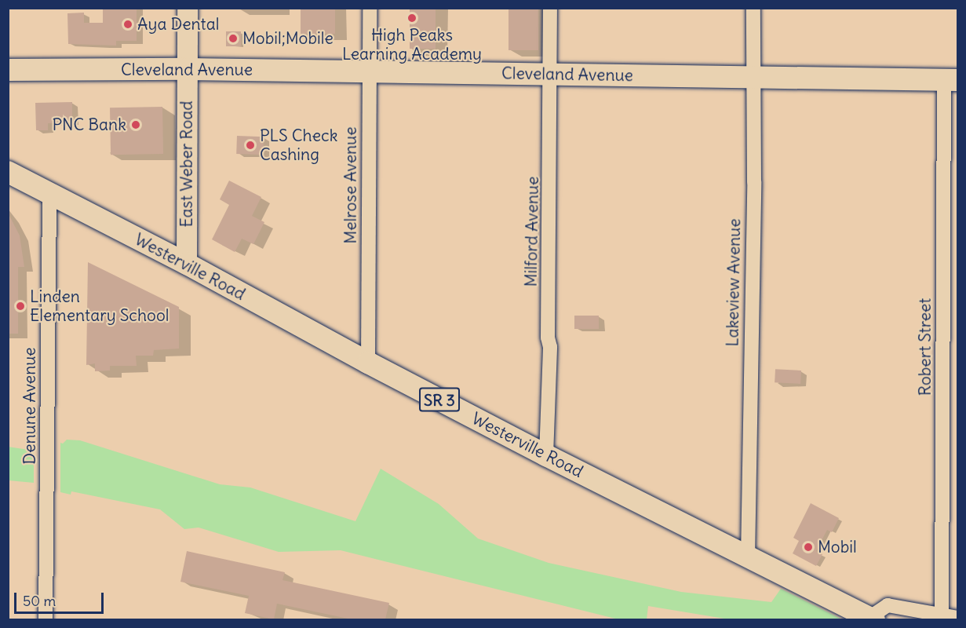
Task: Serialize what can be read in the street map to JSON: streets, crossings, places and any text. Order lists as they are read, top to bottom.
{
  "streets": {
    "main road": ["Cleveland Avenue", "Westerville Road", "SR 3"],
    "street": [
      "East Weber Road",
      "Melrose Avenue",
      "Milford Avenue",
      "Lakeview Avenue",
      "Robert Street",
      "Denune Avenue"
    ]
  },
  "crossings": [
    ["Cleveland Avenue", "East Weber Road"],
    ["Cleveland Avenue", "Melrose Avenue"],
    ["Cleveland Avenue", "Milford Avenue"],
    ["Cleveland Avenue", "Lakeview Avenue"],
    ["Cleveland Avenue", "Robert Street"],
    ["East Weber Road", "Westerville Road"],
    ["Melrose Avenue", "Westerville Road"],
    ["Milford Avenue", "Westerville Road"],
    ["Westerville Road", "Lakeview Avenue"],
    ["Westerville Road", "Denune Avenue"]
  ],
  "places": [
    "High Peaks Learning Academy",
    "Aya Dental",
    "Mobil;Mobile",
    "PNC Bank",
    "PLS Check Cashing",
    "Linden Elementary School",
    "Mobil"
  ],
  "scale_bar": "50 m"
}
